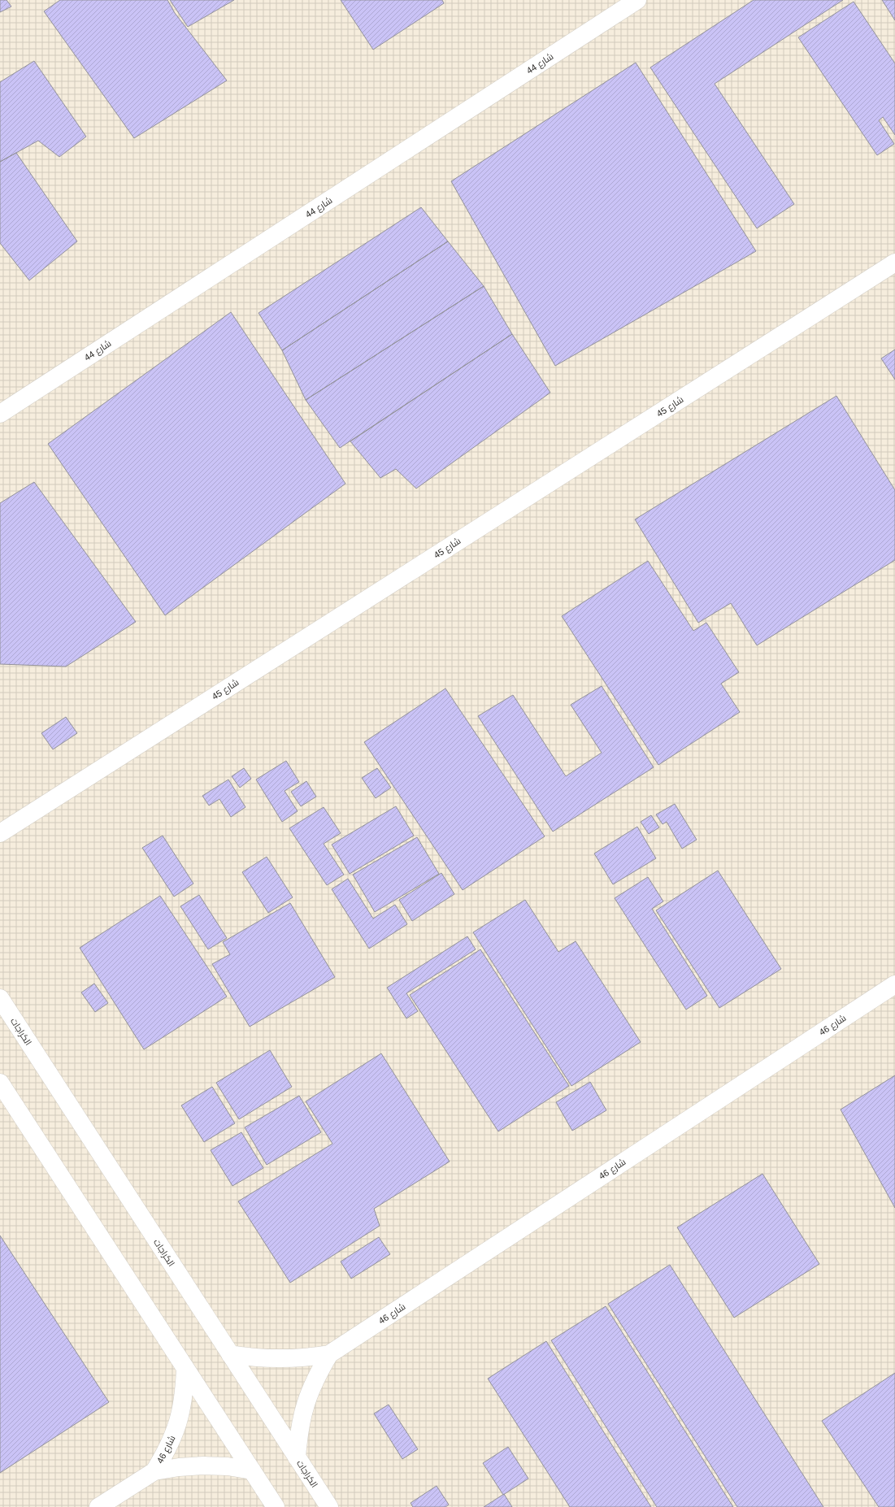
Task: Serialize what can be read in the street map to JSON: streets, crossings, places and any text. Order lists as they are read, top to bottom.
{
  "streets": {
    "street": [
      "شارع 44",
      "شارع 45",
      "شارع 46",
      "الكراجات"
    ]
  },
  "crossings": [
    ["شارع 46", "الكراجات"]
  ]
}
